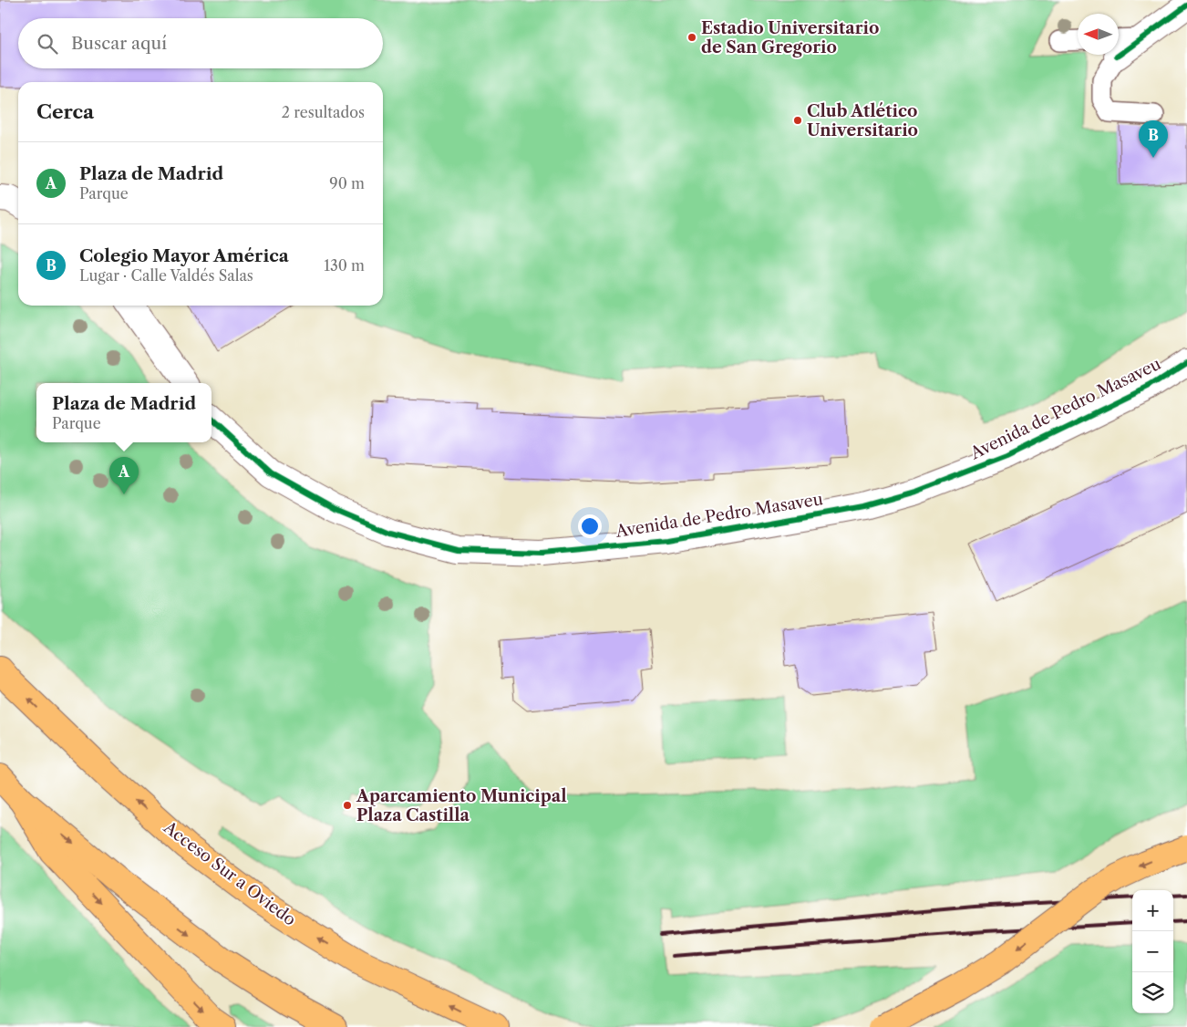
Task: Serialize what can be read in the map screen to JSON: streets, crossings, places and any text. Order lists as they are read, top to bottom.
{
  "streets": {
    "highway": ["Acceso Sur a Oviedo"],
    "street": ["Avenida de Pedro Masaveu"]
  },
  "places": ["Estadio Universitario de San Gregorio", "Club Atlético Universitario", "Aparcamiento Municipal Plaza Castilla"],
  "north": "left",
  "page": {
    "search": "Buscar aquí",
    "heading": ["Cerca", "2 resultados"],
    "pins": ["B", "A"],
    "list": [
      {
        "mark": "A",
        "name": "Plaza de Madrid",
        "note": "Parque",
        "value": "90 m"
      },
      {
        "mark": "B",
        "name": "Colegio Mayor América",
        "note": "Lugar · Calle Valdés Salas",
        "value": "130 m"
      }
    ],
    "popup": ["Plaza de Madrid", "Parque"],
    "map_buttons": ["+", "−"]
  }
}
